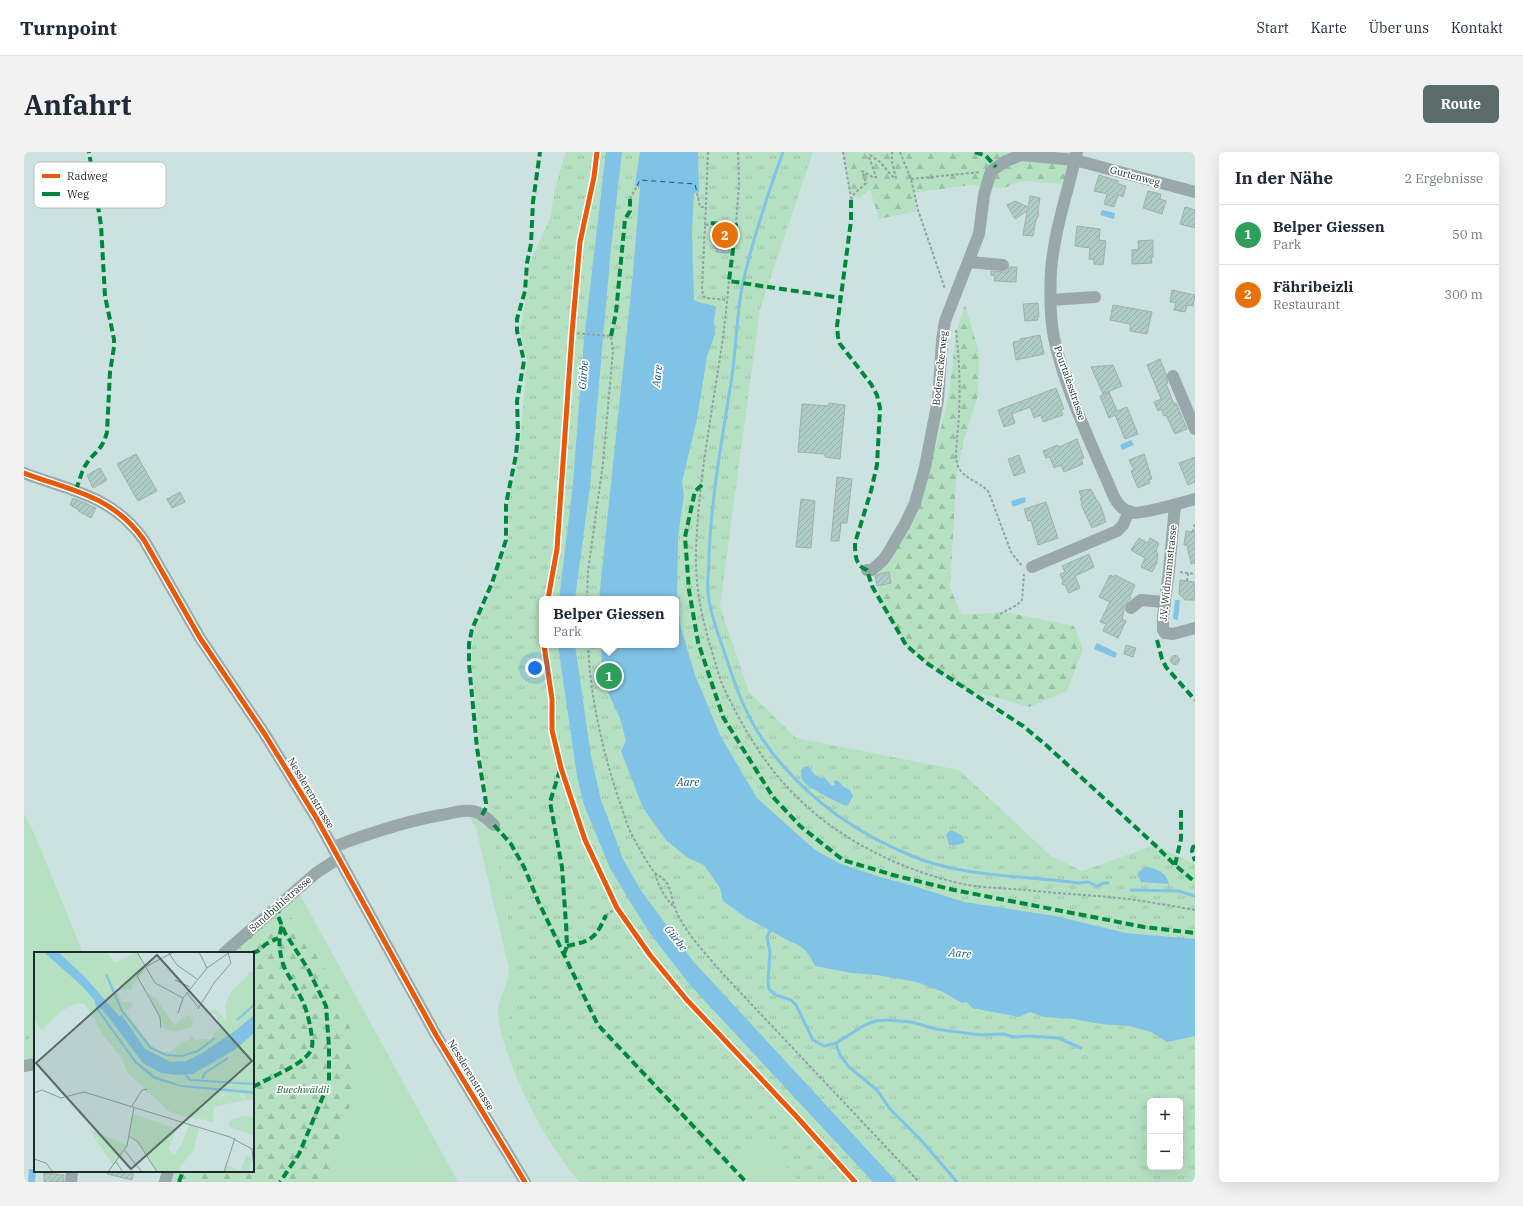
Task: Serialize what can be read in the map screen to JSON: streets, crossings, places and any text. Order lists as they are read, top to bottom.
{
  "streets": {
    "street": [
      "Gurtenweg",
      "Bodenackerweg",
      "Pourtalèsstrasse",
      "J.V. Widmannstrasse",
      "Nesslerenstrasse",
      "Sandbühlstrasse"
    ]
  },
  "crossings": [
    ["Gurtenweg", "Pourtalèsstrasse"],
    ["Nesslerenstrasse", "Sandbühlstrasse"]
  ],
  "water": ["Gürbe", "Aare"],
  "parks": ["Buechwäldli"],
  "legend": ["Radweg", "Weg"],
  "page": {
    "header": "Turnpoint",
    "nav": [
      "Start",
      "Karte",
      "Über uns",
      "Kontakt"
    ],
    "buttons": "Route",
    "title": "Anfahrt",
    "heading": ["In der Nähe", "2 Ergebnisse"],
    "list": [
      {
        "mark": "1",
        "name": "Belper Giessen",
        "note": "Park",
        "value": "50 m"
      },
      {
        "mark": "2",
        "name": "Fähribeizli",
        "note": "Restaurant",
        "value": "300 m"
      }
    ],
    "pins": ["2", "1"],
    "popup": ["Belper Giessen", "Park"],
    "map_buttons": ["+", "−"]
  }
}
